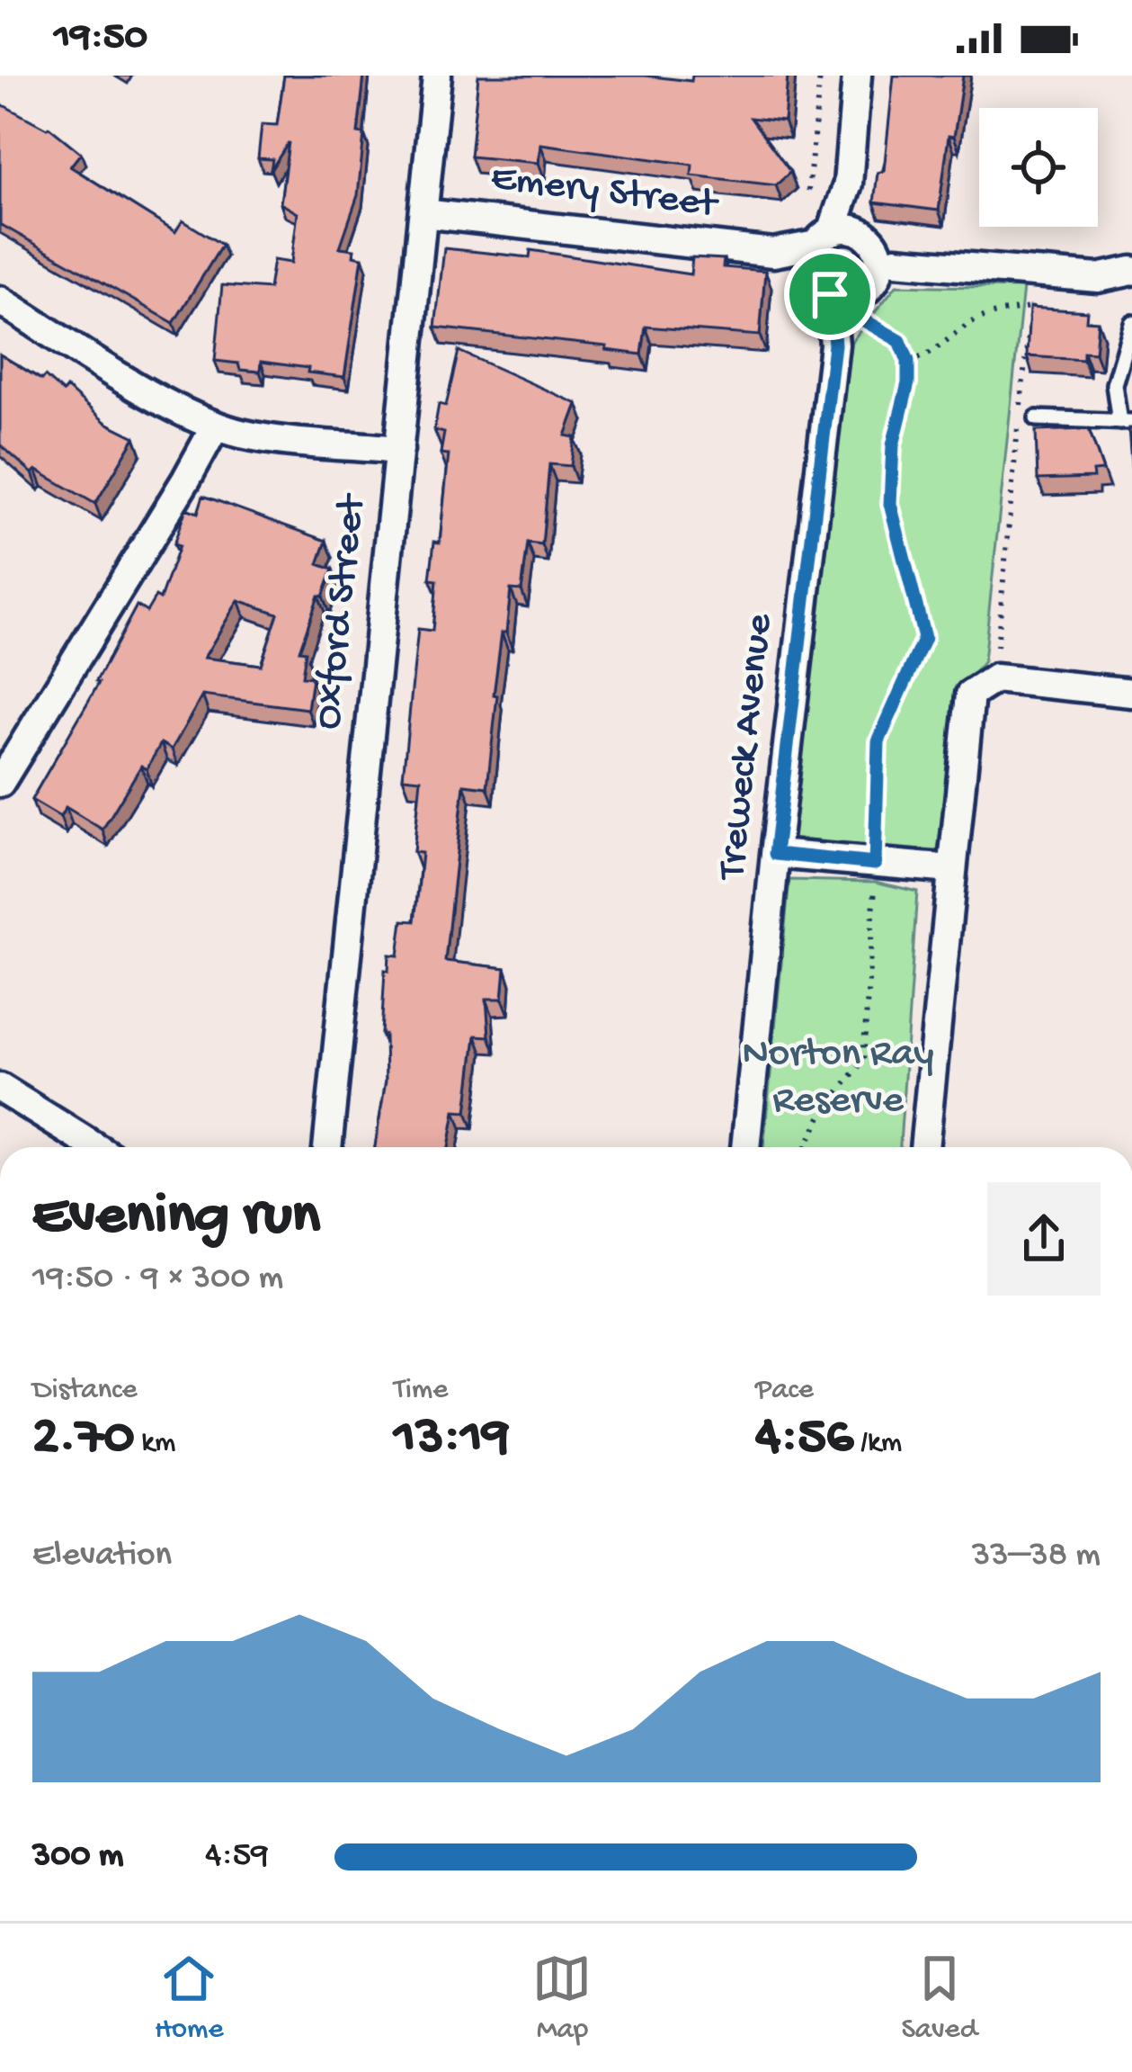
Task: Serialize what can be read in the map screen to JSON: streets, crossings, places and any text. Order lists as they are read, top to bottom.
{
  "streets": {
    "street": ["Emery Street", "Oxford Street", "Treweck Avenue"]
  },
  "crossings": [
    ["Emery Street", "Oxford Street"],
    ["Emery Street", "Treweck Avenue"]
  ],
  "parks": ["Norton Ray Reserve"],
  "page": {
    "status": "19:50",
    "heading": ["Evening run", "19:50 · 9 × 300 m"],
    "stats": [
      ["Distance", "2.70 km"],
      ["Time", "13:19"],
      ["Pace", "4:56 /km"]
    ],
    "chart": ["Elevation", "33–38 m"],
    "list": [
      {
        "name": "300 m",
        "note": "4:59"
      }
    ],
    "tabs": ["Home", "Map", "Saved"]
  }
}
